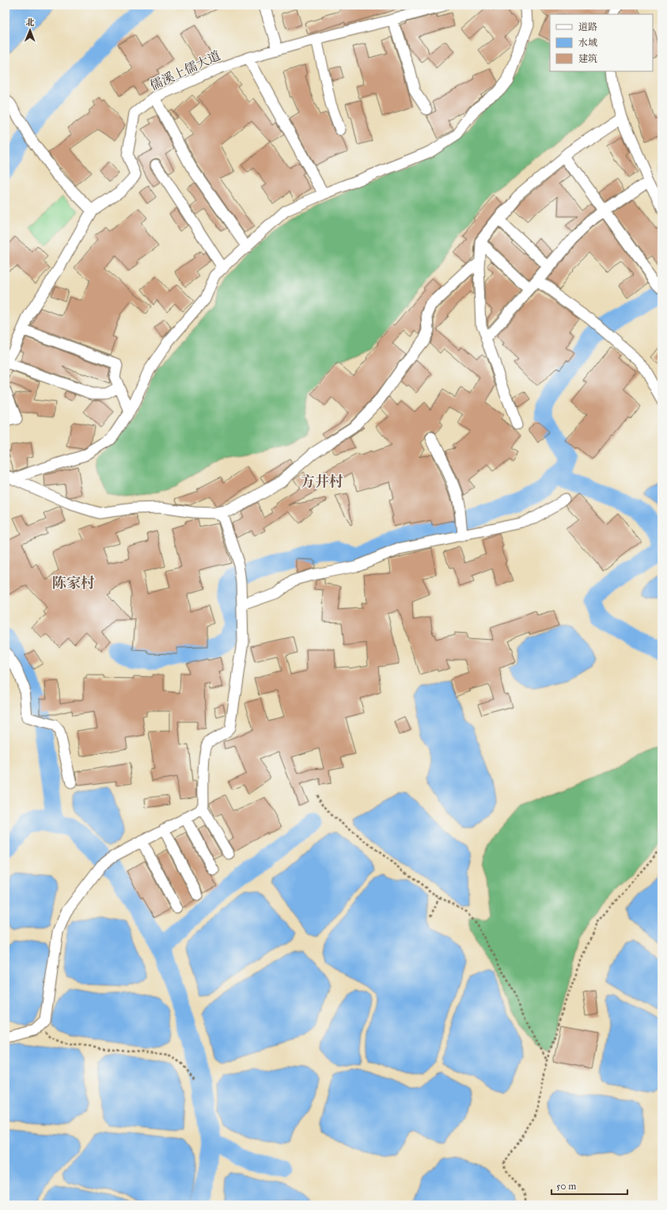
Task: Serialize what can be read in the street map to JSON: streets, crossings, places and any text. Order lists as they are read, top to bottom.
{
  "streets": {
    "street": ["儒溪上儒大道"]
  },
  "districts": ["方井村", "陈家村"],
  "legend": ["道路", "水域", "建筑"],
  "scale_bar": "50 m",
  "north": "top"
}
